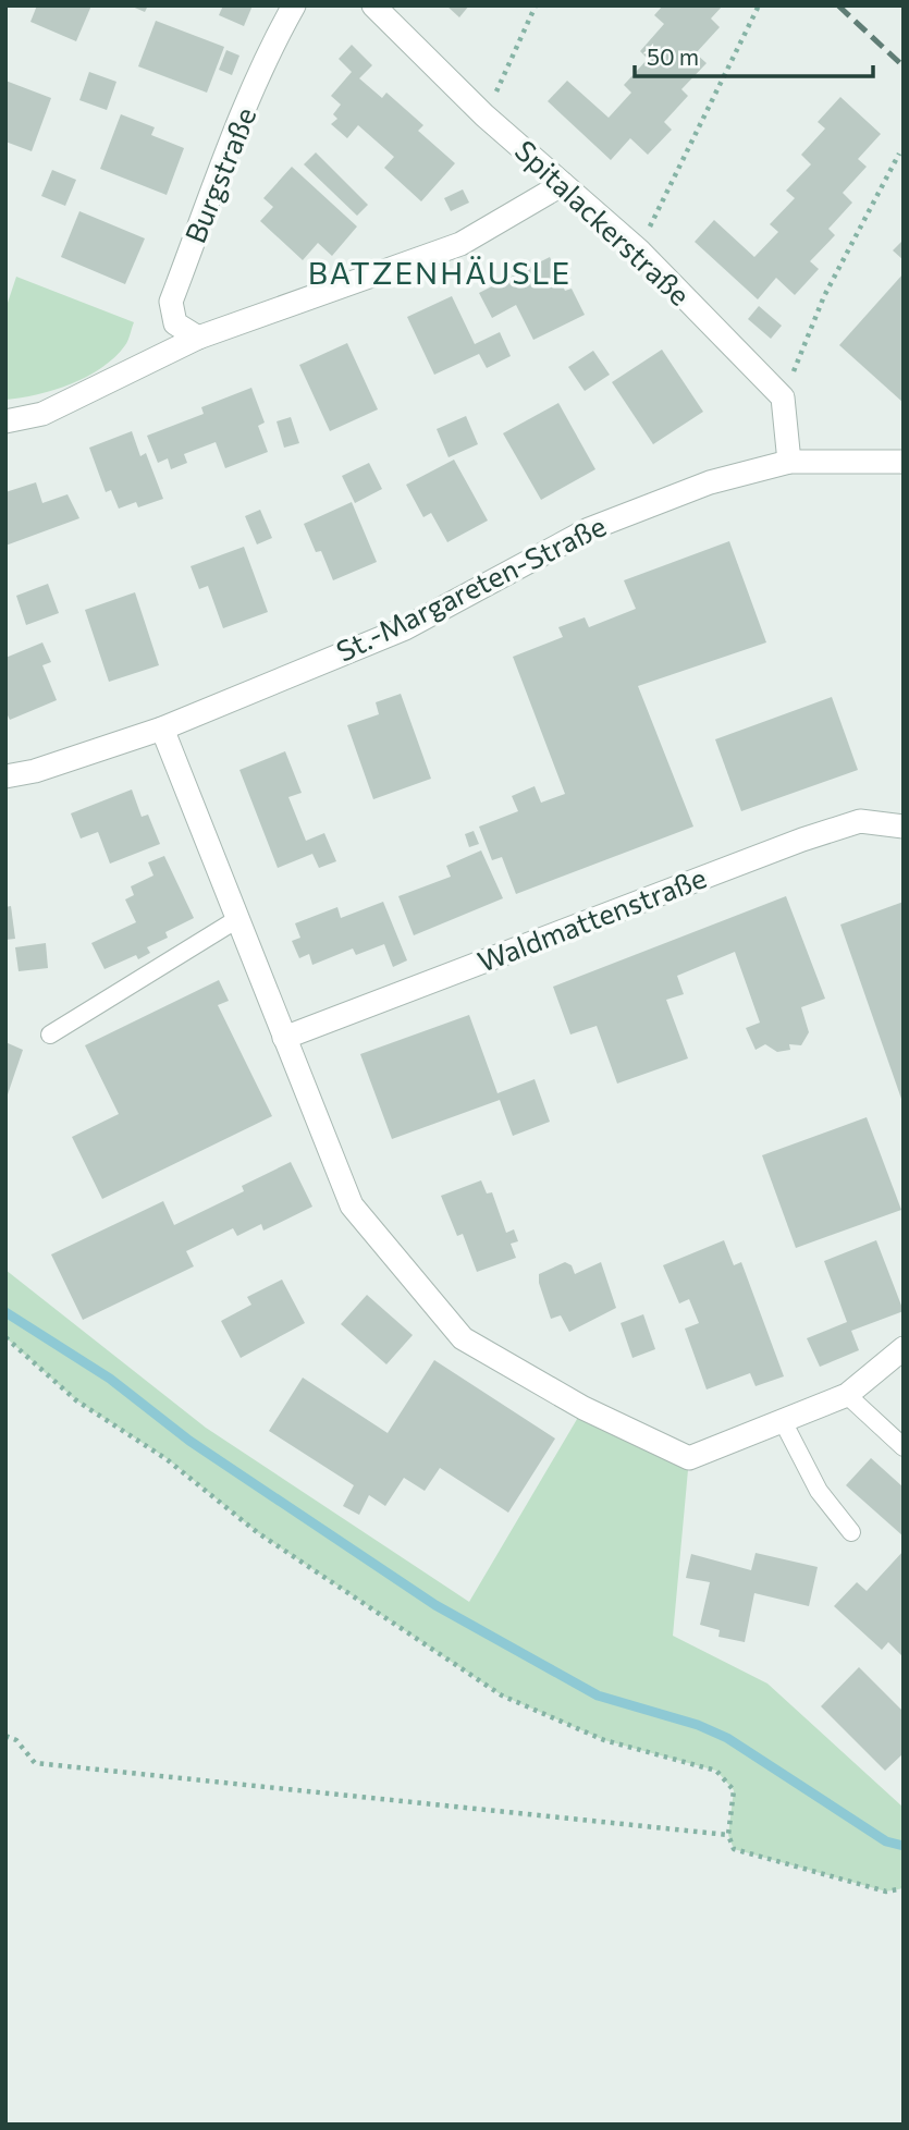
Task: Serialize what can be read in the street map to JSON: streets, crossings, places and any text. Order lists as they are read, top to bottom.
{
  "streets": {
    "street": [
      "Burgstraße",
      "Spitalackerstraße",
      "St.-Margareten-Straße",
      "Waldmattenstraße"
    ]
  },
  "districts": ["BATZENHÄUSLE"],
  "scale_bar": "50 m"
}
